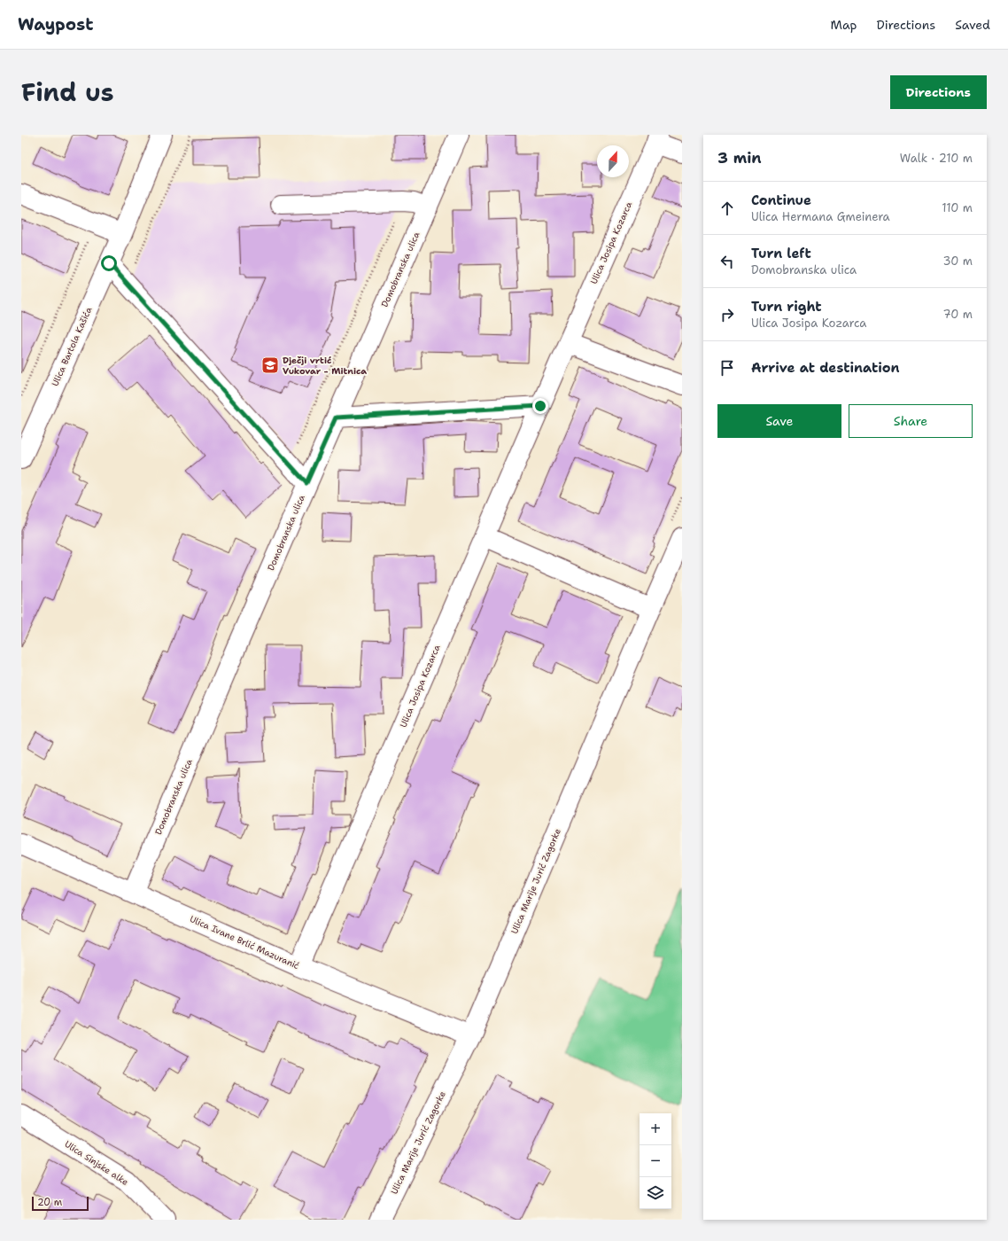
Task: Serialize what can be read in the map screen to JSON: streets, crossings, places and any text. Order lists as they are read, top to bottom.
{
  "streets": {
    "street": [
      "Ulica Josipa Kozarca",
      "Domobranska ulica",
      "Ulica Bartola Kašića",
      "Ulica Marije Jurić Zagorke",
      "Ulica Ivane Brlić Mazuranić",
      "Ulica Sinjske alke"
    ]
  },
  "crossings": [
    ["Ulica Josipa Kozarca", "Ulica Ivane Brlić Mazuranić"],
    ["Domobranska ulica", "Ulica Ivane Brlić Mazuranić"],
    ["Ulica Marije Jurić Zagorke", "Ulica Ivane Brlić Mazuranić"]
  ],
  "places": {
    "school or university": ["Dječji vrtić Vukovar - Mitnica"]
  },
  "scale_bar": "20 m",
  "north": "top",
  "page": {
    "header": "Waypost",
    "nav": ["Map", "Directions", "Saved"],
    "title": "Find us",
    "buttons": [
      "Directions",
      ["Save", "Share"]
    ],
    "heading": ["3 min", "Walk · 210 m"],
    "list": [
      ["Continue", "Ulica Hermana Gmeinera", "110 m"],
      ["Turn left", "Domobranska ulica", "30 m"],
      ["Turn right", "Ulica Josipa Kozarca", "70 m"],
      "Arrive at destination"
    ],
    "map_buttons": ["+", "−"],
    "scale": "20 m"
  }
}
